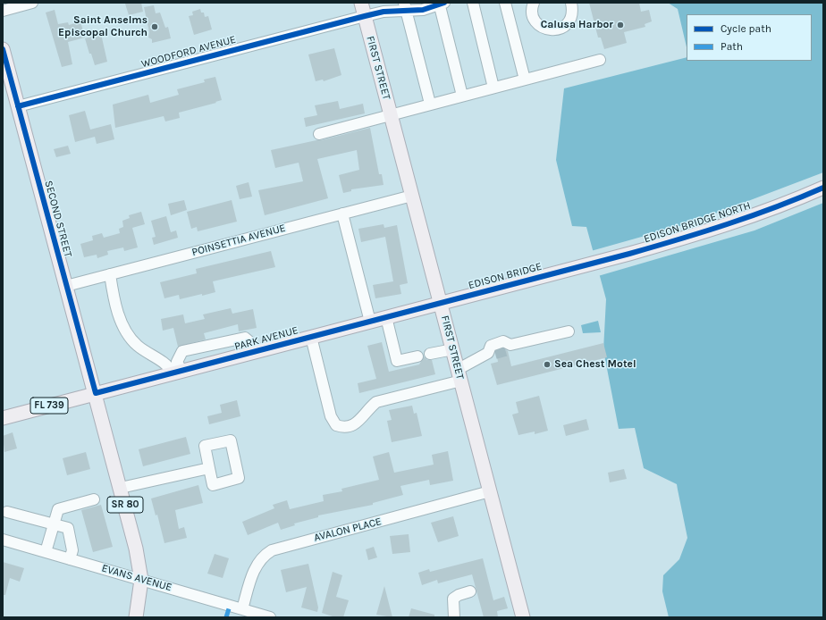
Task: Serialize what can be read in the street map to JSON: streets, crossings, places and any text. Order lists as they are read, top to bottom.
{
  "streets": {
    "main road": [
      "FIRST STREET",
      "SECOND STREET",
      "EDISON BRIDGE NORTH",
      "EDISON BRIDGE",
      "PARK AVENUE",
      "FL 739",
      "SR 80"
    ],
    "street": [
      "WOODFORD AVENUE",
      "POINSETTIA AVENUE",
      "AVALON PLACE",
      "EVANS AVENUE"
    ]
  },
  "crossings": [
    ["WOODFORD AVENUE", "FIRST STREET"],
    ["WOODFORD AVENUE", "SECOND STREET"],
    ["FIRST STREET", "POINSETTIA AVENUE"],
    ["FIRST STREET", "EDISON BRIDGE"],
    ["FIRST STREET", "PARK AVENUE"],
    ["FIRST STREET", "AVALON PLACE"],
    ["SECOND STREET", "POINSETTIA AVENUE"],
    ["SECOND STREET", "PARK AVENUE"],
    ["SECOND STREET", "EVANS AVENUE"],
    ["EDISON BRIDGE NORTH", "EDISON BRIDGE"],
    ["EDISON BRIDGE", "PARK AVENUE"],
    ["AVALON PLACE", "EVANS AVENUE"]
  ],
  "places": ["Calusa Harbor", "Saint Anselms Episcopal Church", "Sea Chest Motel"],
  "legend": ["Cycle path", "Path"]
}
